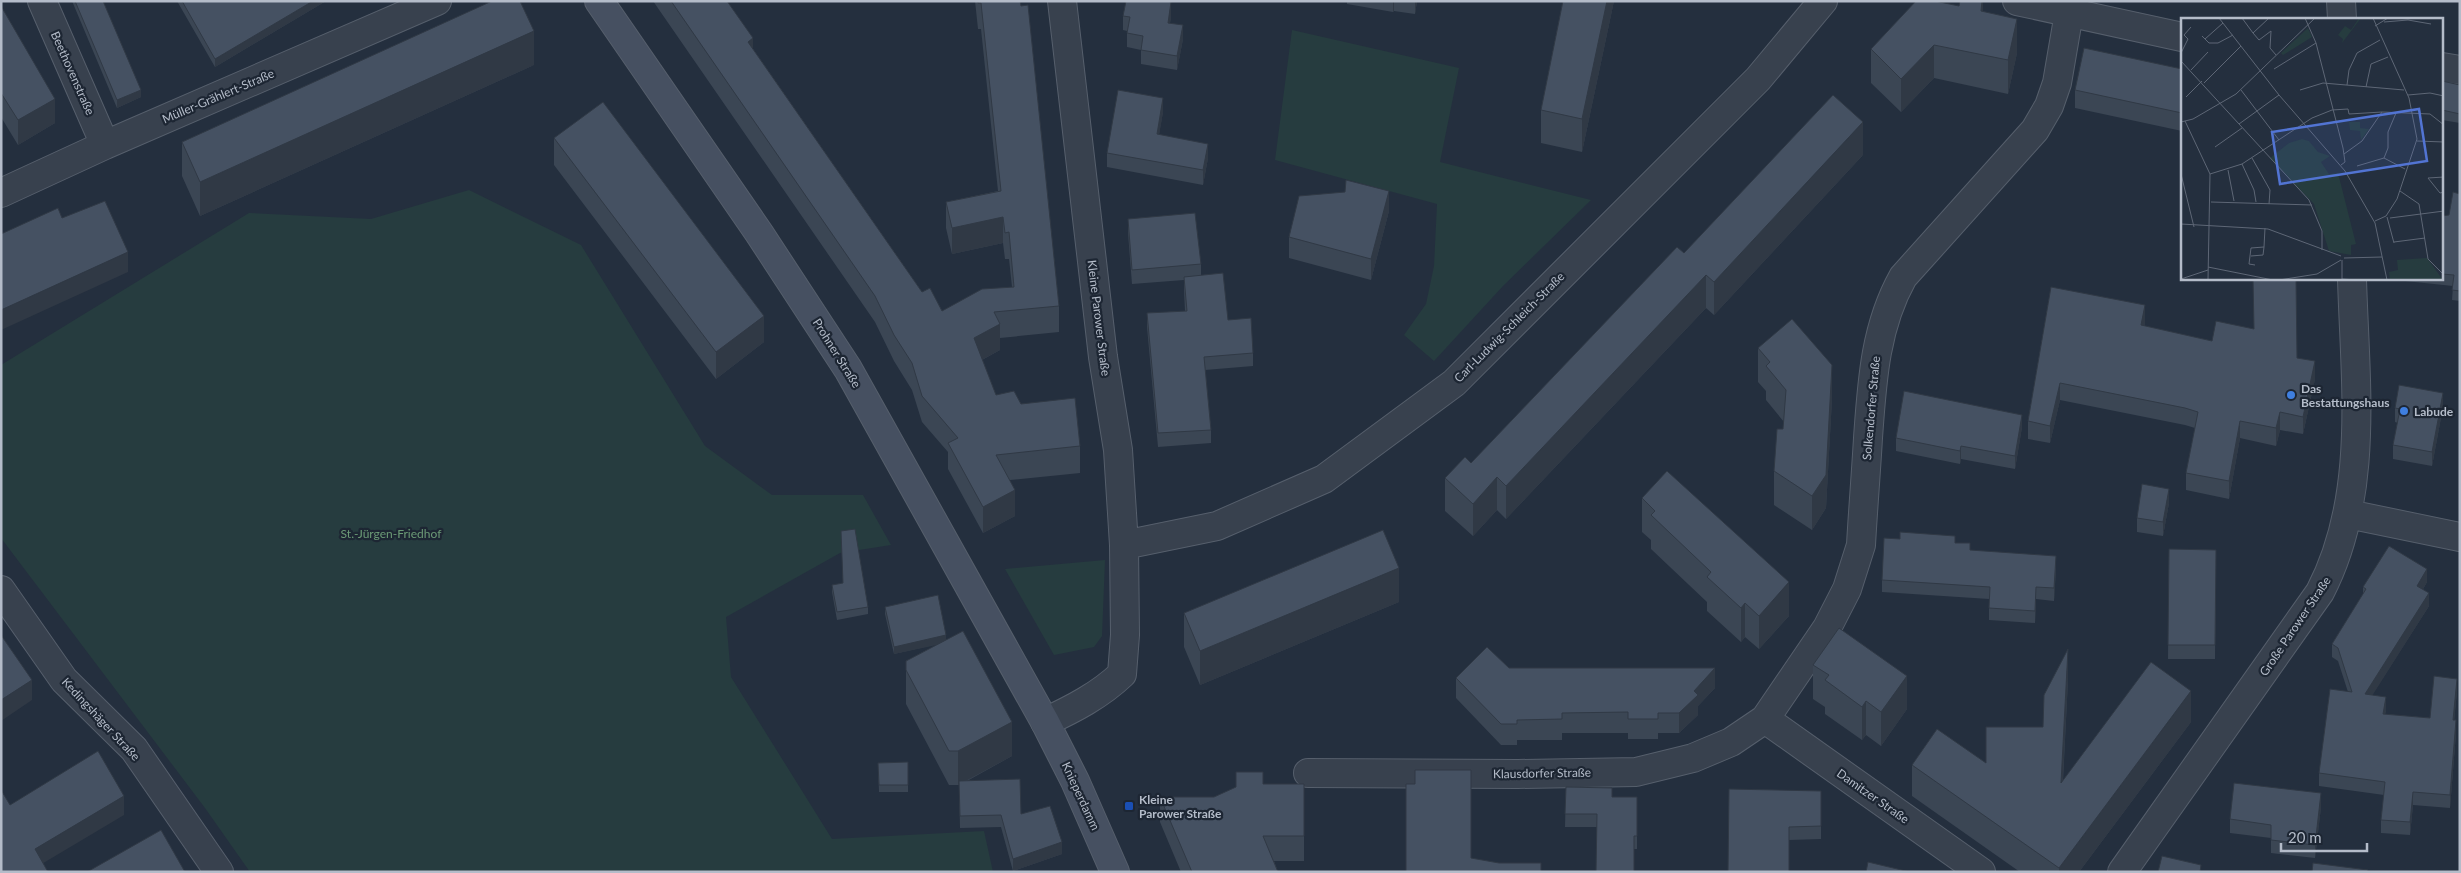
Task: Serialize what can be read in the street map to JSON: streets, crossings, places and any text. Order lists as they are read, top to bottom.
{
  "streets": {
    "main road": ["Prohner Straße", "Knieperdamm"],
    "street": [
      "Beethovenstraße",
      "Müller-Grählert-Straße",
      "Kleine Parower Straße",
      "Carl-Ludwig-Schleich-Straße",
      "Solkendorfer Straße",
      "Große Parower Straße",
      "Kedingshäger Straße",
      "Klausdorfer Straße",
      "Damitzer Straße"
    ]
  },
  "crossings": [
    ["Beethovenstraße", "Müller-Grählert-Straße"],
    ["Kleine Parower Straße", "Carl-Ludwig-Schleich-Straße"],
    ["Kleine Parower Straße", "Prohner Straße"],
    ["Kleine Parower Straße", "Knieperdamm"],
    ["Prohner Straße", "Knieperdamm"],
    ["Solkendorfer Straße", "Klausdorfer Straße"],
    ["Solkendorfer Straße", "Damitzer Straße"],
    ["Klausdorfer Straße", "Damitzer Straße"]
  ],
  "parks": ["St.-Jürgen-Friedhof"],
  "places": {
    "other": ["Das Bestattungshaus", "Labude"],
    "transit": ["Kleine Parower Straße"]
  },
  "scale_bar": "20 m"
}
